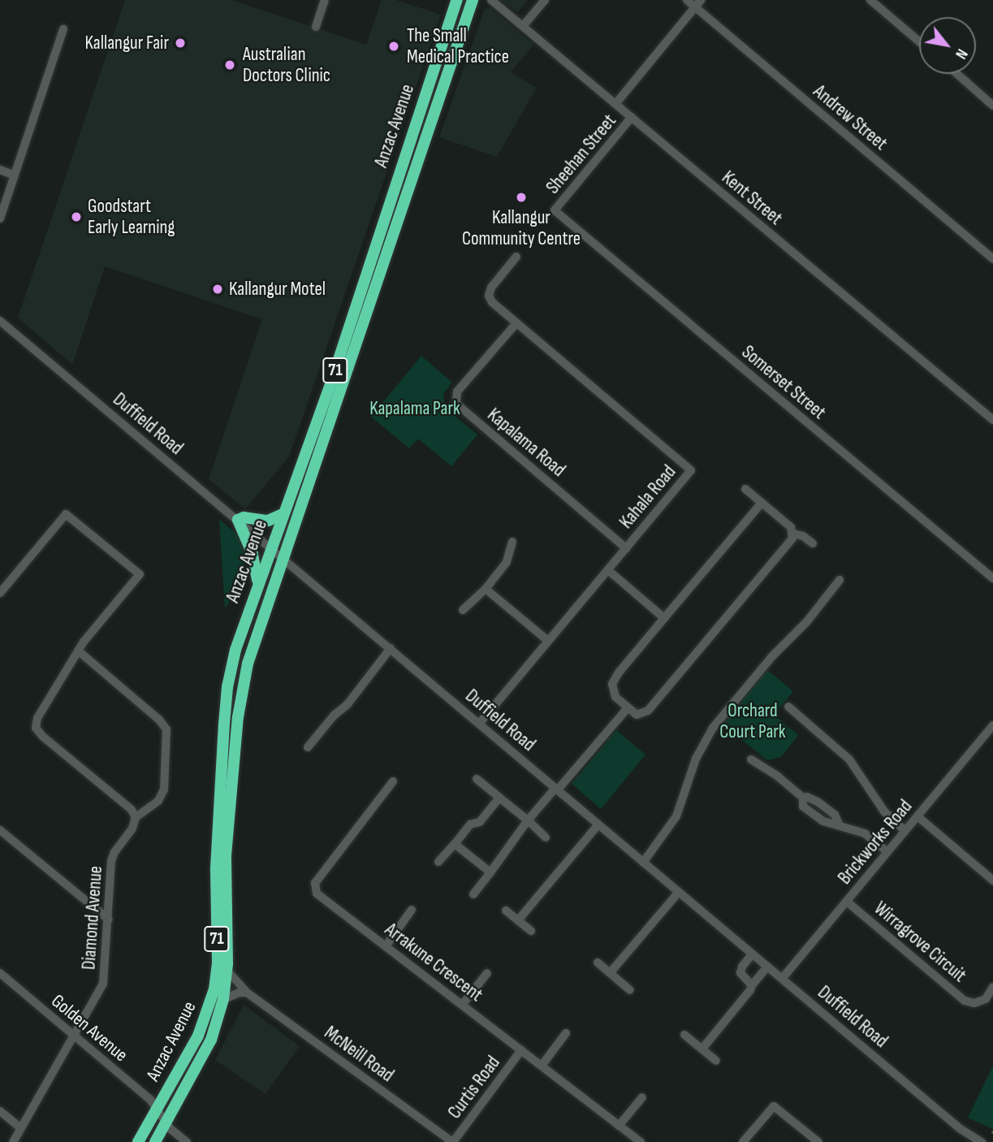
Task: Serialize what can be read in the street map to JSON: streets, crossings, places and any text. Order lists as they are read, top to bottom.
{
  "streets": {
    "highway": ["Anzac Avenue", "71"],
    "street": [
      "Andrew Street",
      "Sheehan Street",
      "Kent Street",
      "Somerset Street",
      "Duffield Road",
      "Kapalama Road",
      "Kahala Road",
      "Brickworks Road",
      "Diamond Avenue",
      "Wirragrove Circuit",
      "Arrakune Crescent",
      "Golden Avenue",
      "McNeill Road",
      "Curtis Road"
    ]
  },
  "crossings": [
    ["Andrew Street", "Sheehan Street"],
    ["Anzac Avenue", "Duffield Road"],
    ["Anzac Avenue", "Golden Avenue"],
    ["Anzac Avenue", "McNeill Road"],
    ["Sheehan Street", "Kent Street"],
    ["Sheehan Street", "Somerset Street"],
    ["Duffield Road", "Kahala Road"],
    ["Duffield Road", "Brickworks Road"],
    ["Kapalama Road", "Kahala Road"],
    ["Brickworks Road", "Wirragrove Circuit"],
    ["Diamond Avenue", "Golden Avenue"],
    ["Arrakune Crescent", "Curtis Road"],
    ["McNeill Road", "Curtis Road"]
  ],
  "parks": ["Kapalama Park", "Orchard Court Park"],
  "places": [
    "Kallangur Fair",
    "The Small Medical Practice",
    "Australian Doctors Clinic",
    "Kallangur Community Centre",
    "Goodstart Early Learning",
    "Kallangur Motel"
  ],
  "north": "bottom right"
}
